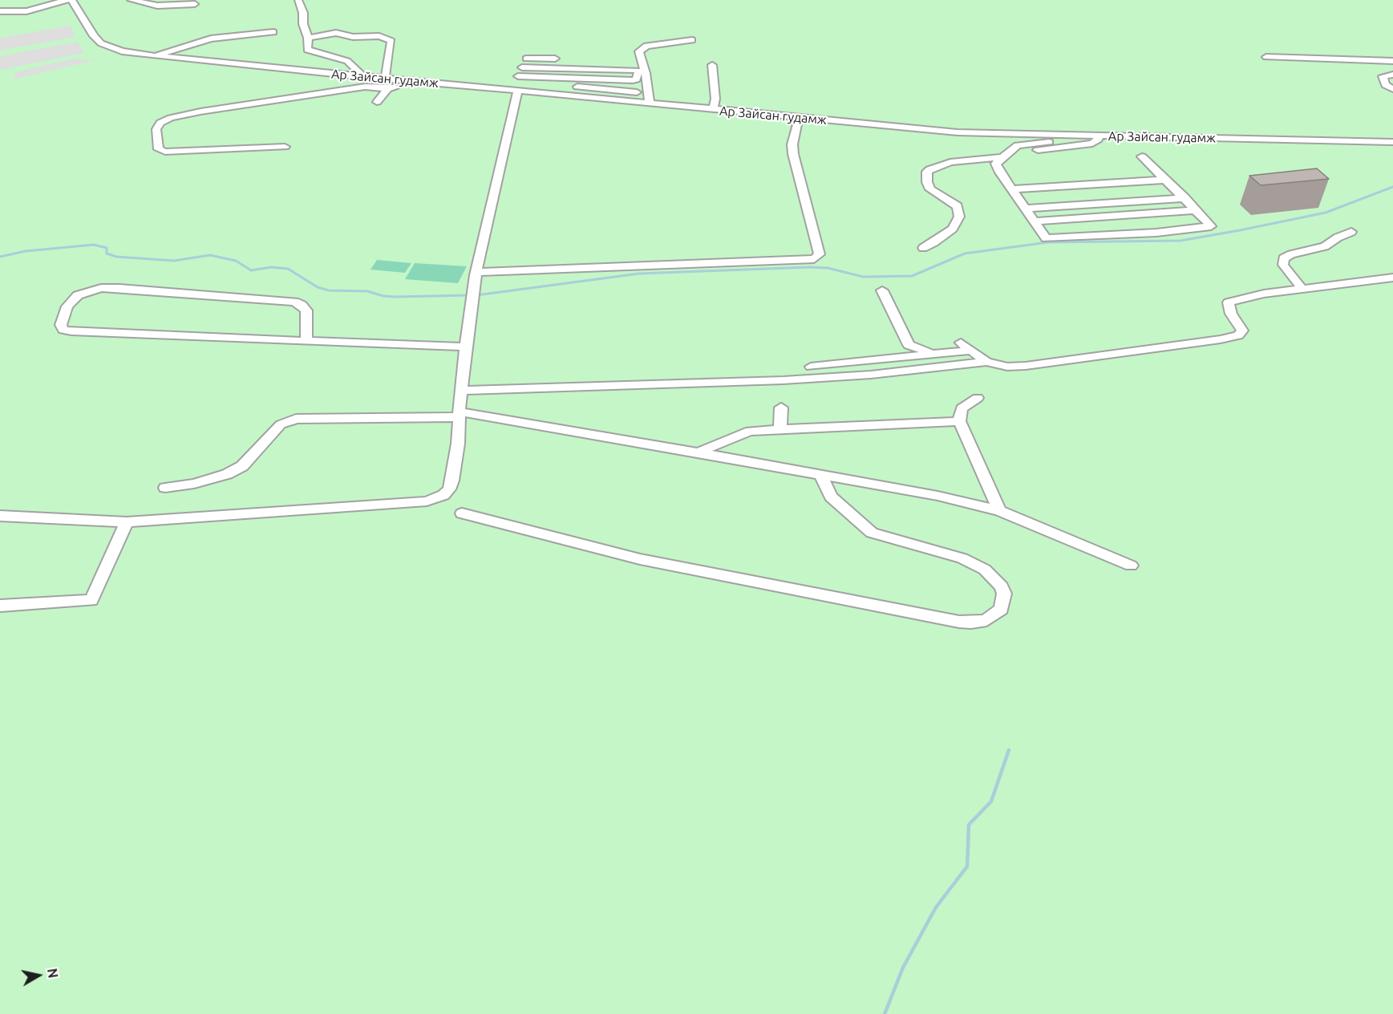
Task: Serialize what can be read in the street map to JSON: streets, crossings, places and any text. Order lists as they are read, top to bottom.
{
  "streets": {
    "street": ["Ар Зайсан гудамж"]
  },
  "north": "right"
}
